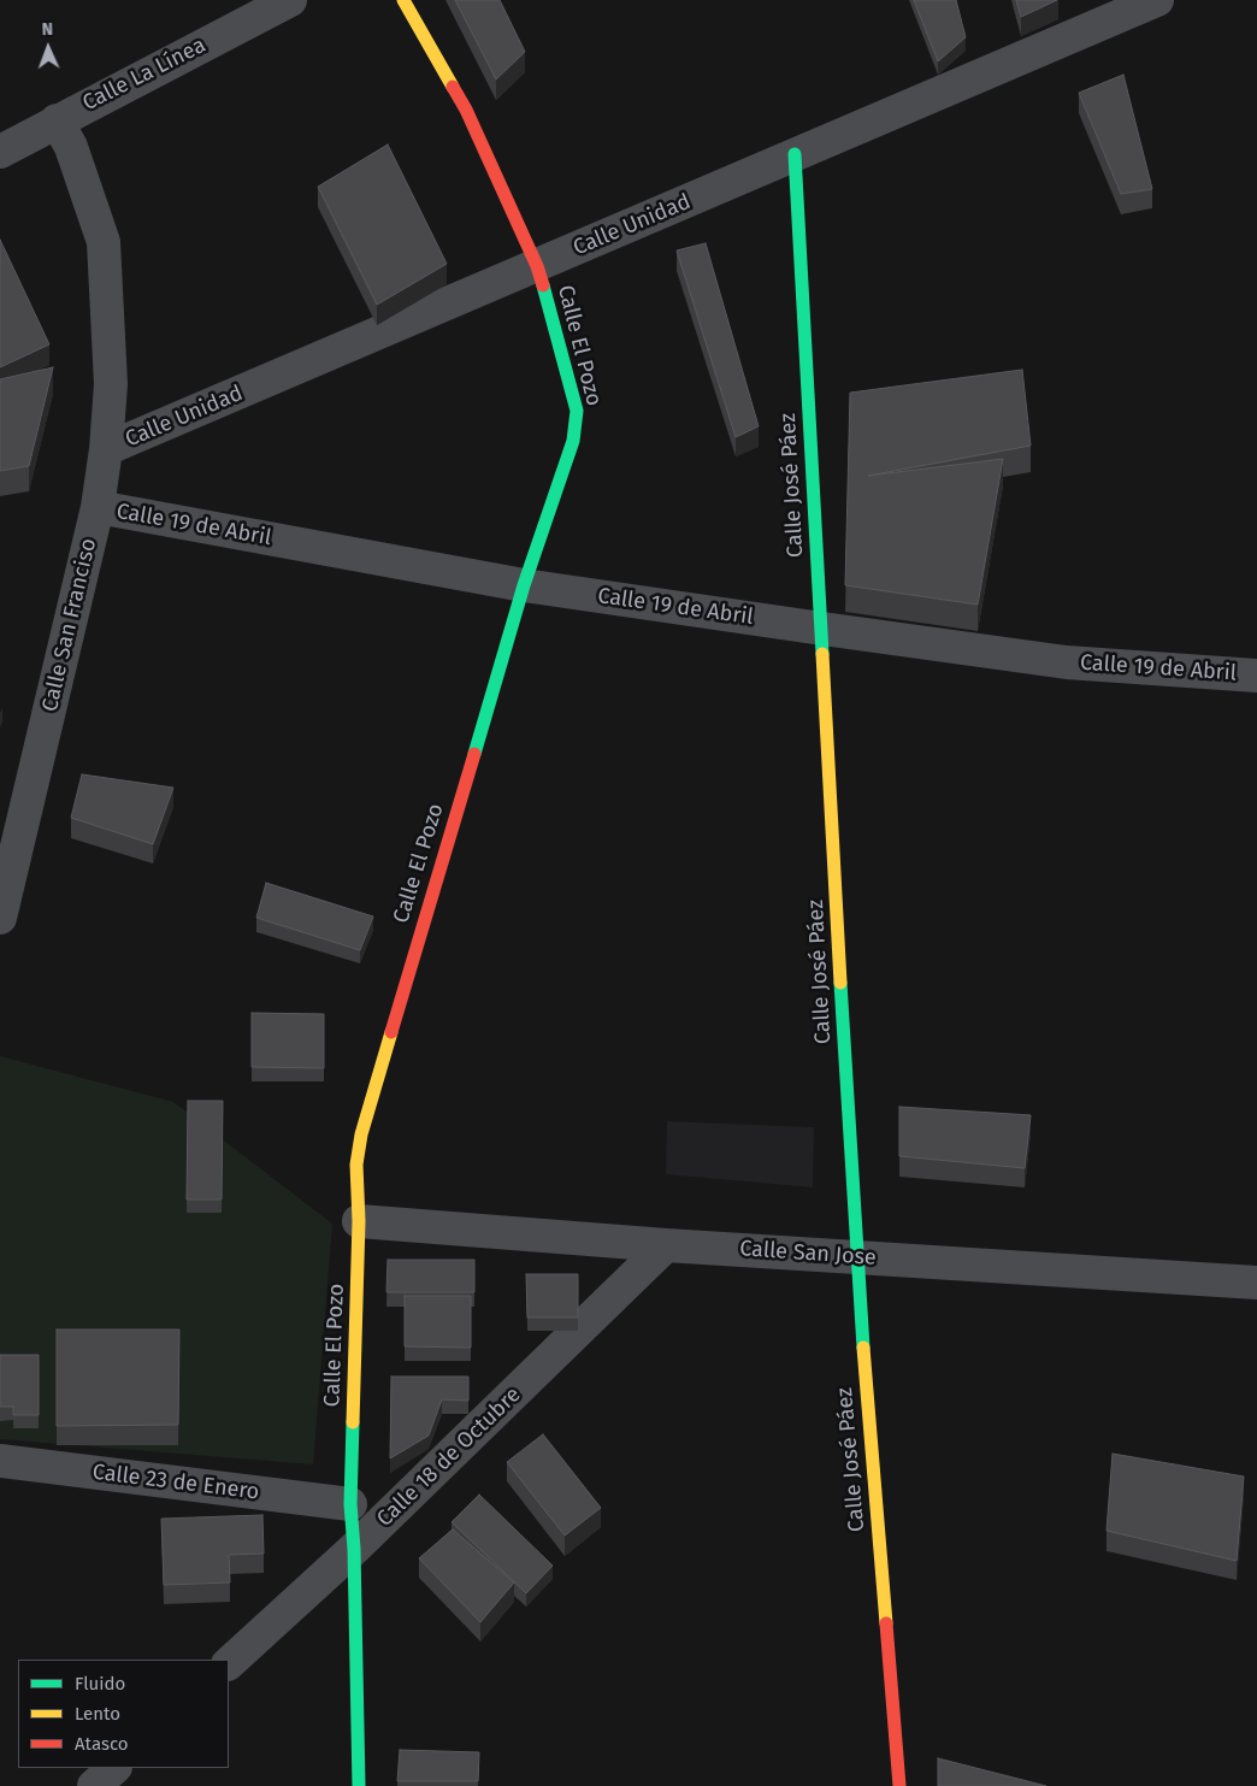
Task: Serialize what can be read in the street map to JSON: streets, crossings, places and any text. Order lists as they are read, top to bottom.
{
  "streets": {
    "street": [
      "Calle La Línea",
      "Calle Unidad",
      "Calle El Pozo",
      "Calle José Páez",
      "Calle 19 de Abril",
      "Calle San Franciso",
      "Calle San Jose",
      "Calle 18 de Octubre",
      "Calle 23 de Enero"
    ]
  },
  "crossings": [
    ["Calle La Línea", "Calle San Franciso"],
    ["Calle Unidad", "Calle El Pozo"],
    ["Calle Unidad", "Calle José Páez"],
    ["Calle Unidad", "Calle San Franciso"],
    ["Calle El Pozo", "Calle 19 de Abril"],
    ["Calle El Pozo", "Calle San Jose"],
    ["Calle El Pozo", "Calle 18 de Octubre"],
    ["Calle El Pozo", "Calle 23 de Enero"],
    ["Calle José Páez", "Calle 19 de Abril"],
    ["Calle José Páez", "Calle San Jose"],
    ["Calle 19 de Abril", "Calle San Franciso"],
    ["Calle San Jose", "Calle 18 de Octubre"]
  ],
  "legend": ["Fluido", "Lento", "Atasco"],
  "north": "top"
}
